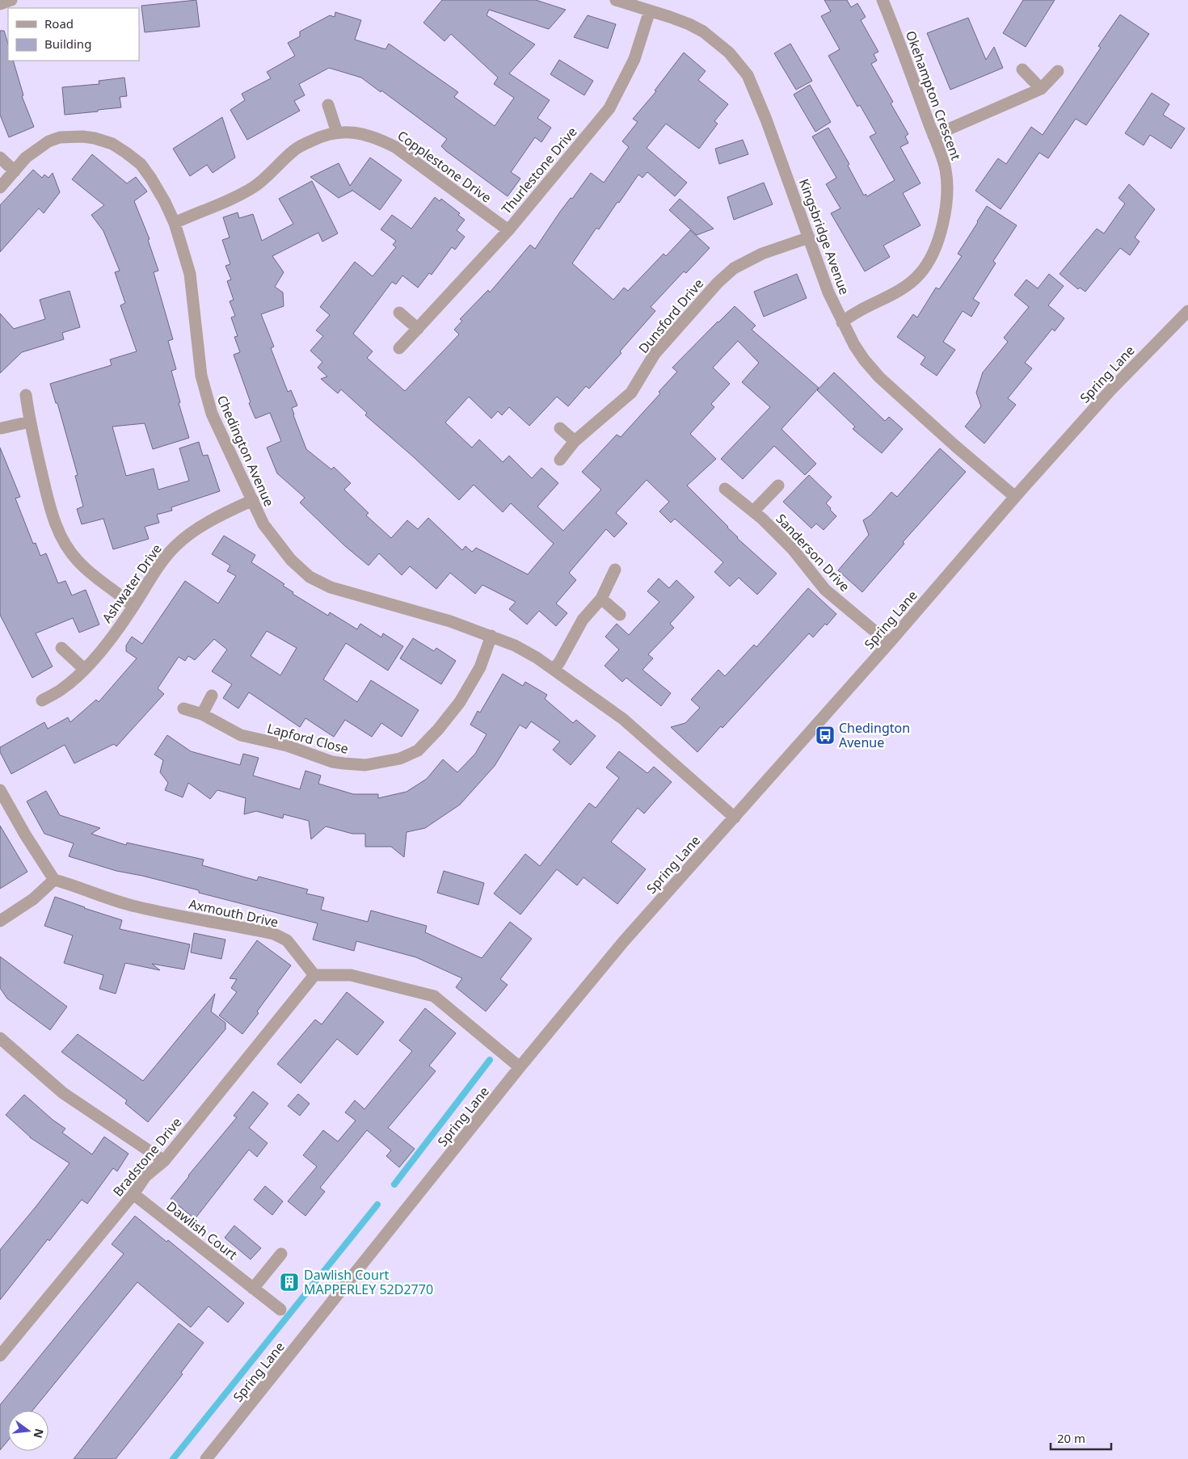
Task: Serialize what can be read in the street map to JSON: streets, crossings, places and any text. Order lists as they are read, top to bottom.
{
  "streets": {
    "street": [
      "Okehampton Crescent",
      "Copplestone Drive",
      "Thurlestone Drive",
      "Kingsbridge Avenue",
      "Dunsford Drive",
      "Spring Lane",
      "Chedington Avenue",
      "Sanderson Drive",
      "Ashwater Drive",
      "Lapford Close",
      "Axmouth Drive",
      "Bradstone Drive",
      "Dawlish Court"
    ]
  },
  "crossings": [
    ["Okehampton Crescent", "Kingsbridge Avenue"],
    ["Copplestone Drive", "Thurlestone Drive"],
    ["Copplestone Drive", "Chedington Avenue"],
    ["Thurlestone Drive", "Kingsbridge Avenue"],
    ["Kingsbridge Avenue", "Dunsford Drive"],
    ["Kingsbridge Avenue", "Spring Lane"],
    ["Spring Lane", "Chedington Avenue"],
    ["Spring Lane", "Sanderson Drive"],
    ["Chedington Avenue", "Ashwater Drive"],
    ["Chedington Avenue", "Lapford Close"],
    ["Axmouth Drive", "Bradstone Drive"],
    ["Bradstone Drive", "Dawlish Court"]
  ],
  "places": {
    "bus stop": ["Chedington Avenue"],
    "building": ["Dawlish Court MAPPERLEY 52D2770"]
  },
  "legend": ["Road", "Building"],
  "scale_bar": "20 m",
  "north": "right"
}
